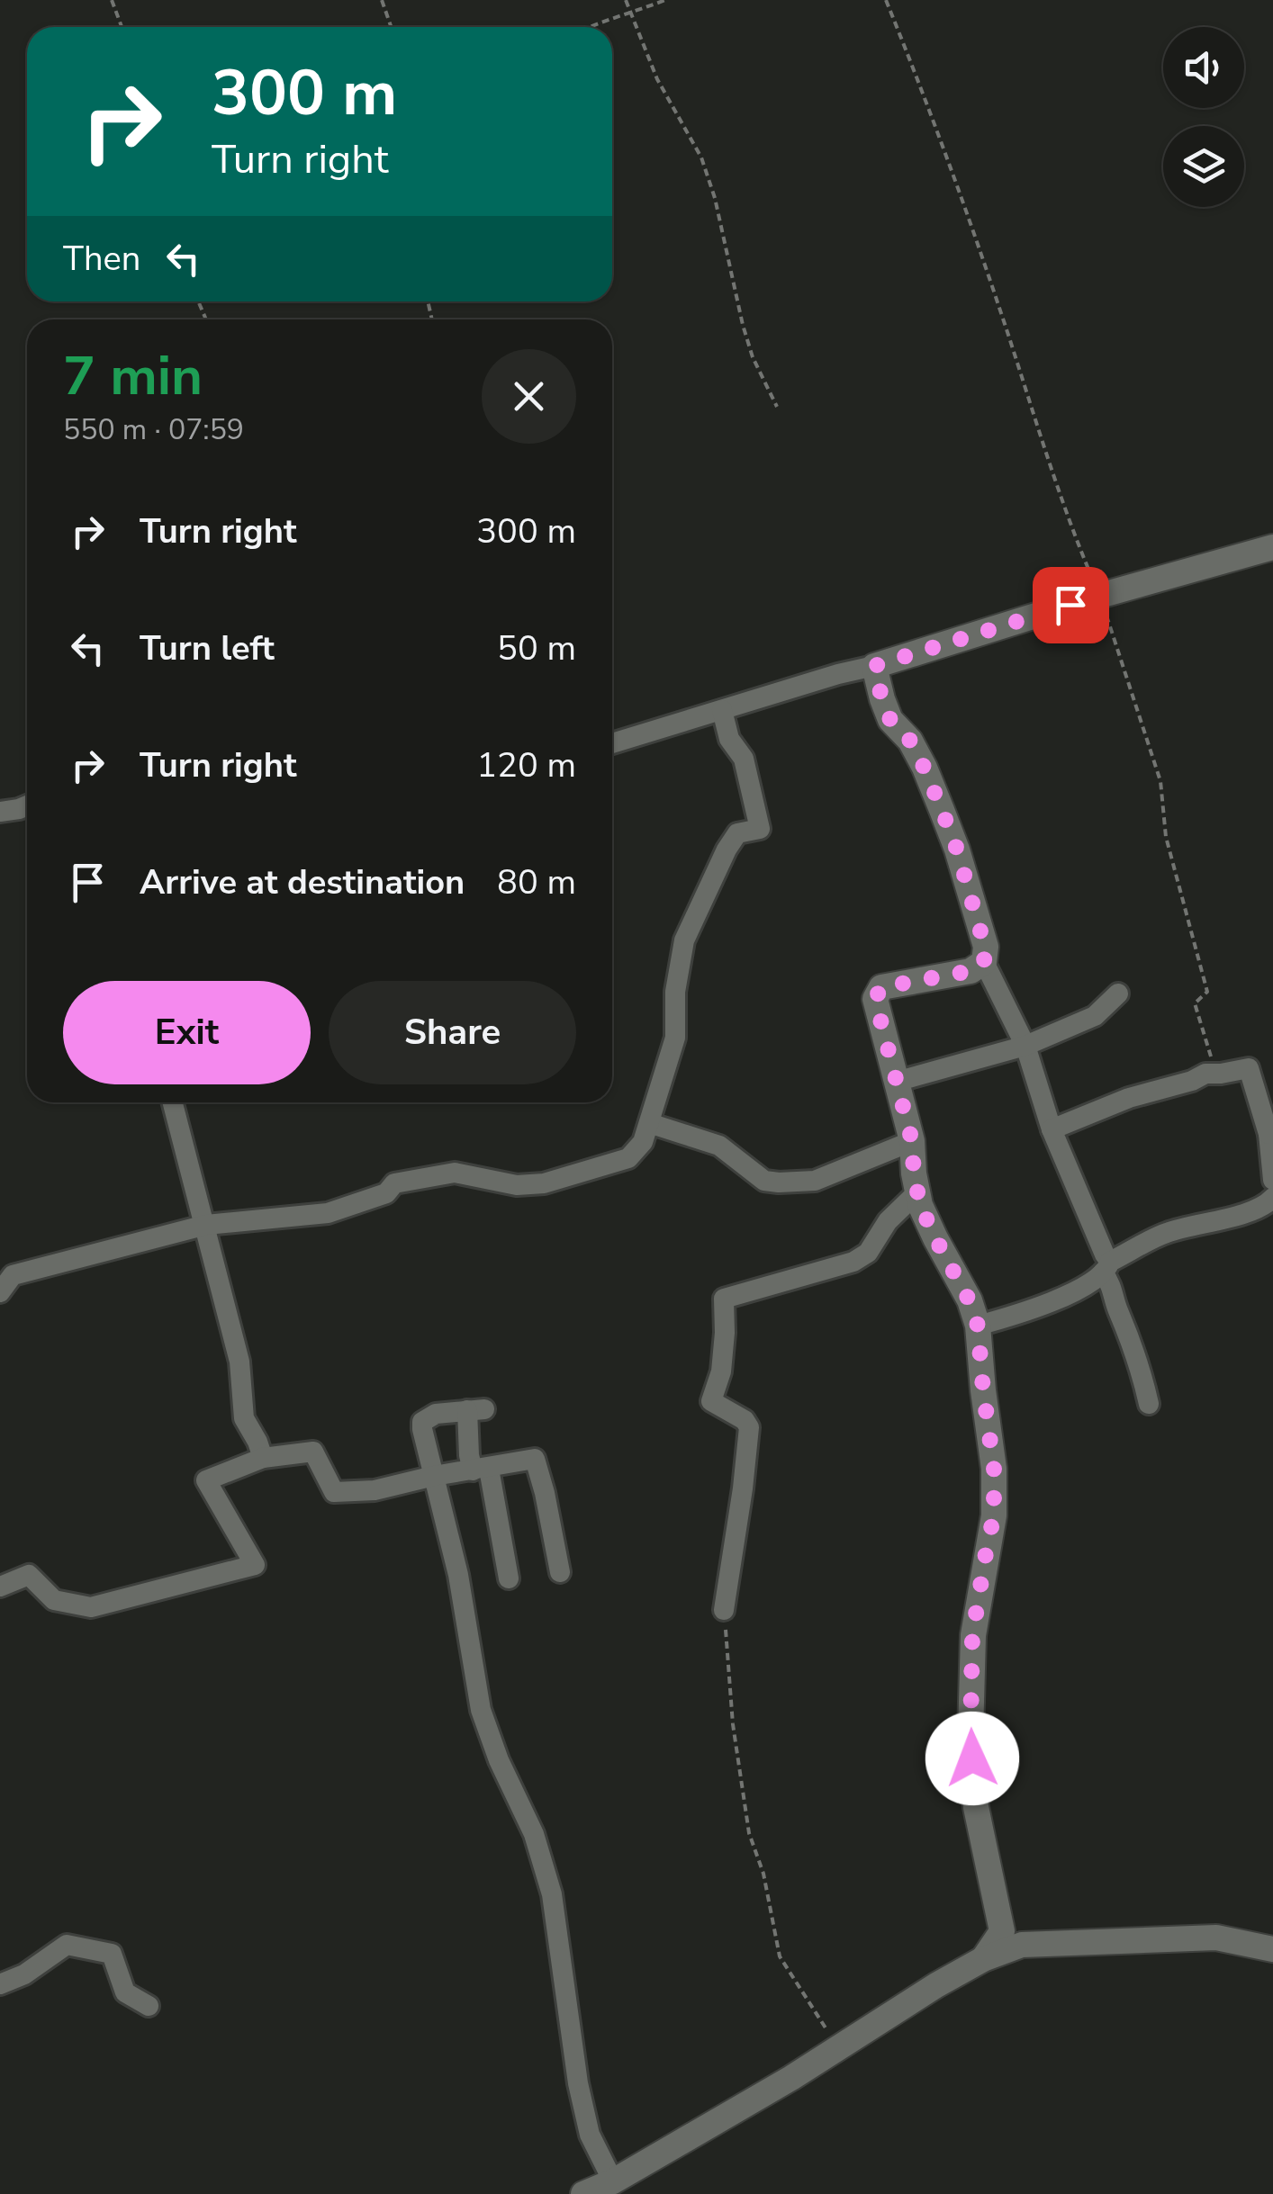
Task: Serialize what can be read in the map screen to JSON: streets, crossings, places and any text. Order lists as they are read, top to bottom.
{
  "page": {
    "turn": ["300 m", "Turn right"],
    "then": "Then",
    "heading": ["7 min", "550 m · 07:59"],
    "list": [
      {
        "name": "Turn right",
        "value": "300 m"
      },
      {
        "name": "Turn left",
        "value": "50 m"
      },
      {
        "name": "Turn right",
        "value": "120 m"
      },
      {
        "name": "Arrive at destination",
        "value": "80 m"
      }
    ],
    "buttons": ["Exit", "Share"]
  }
}
